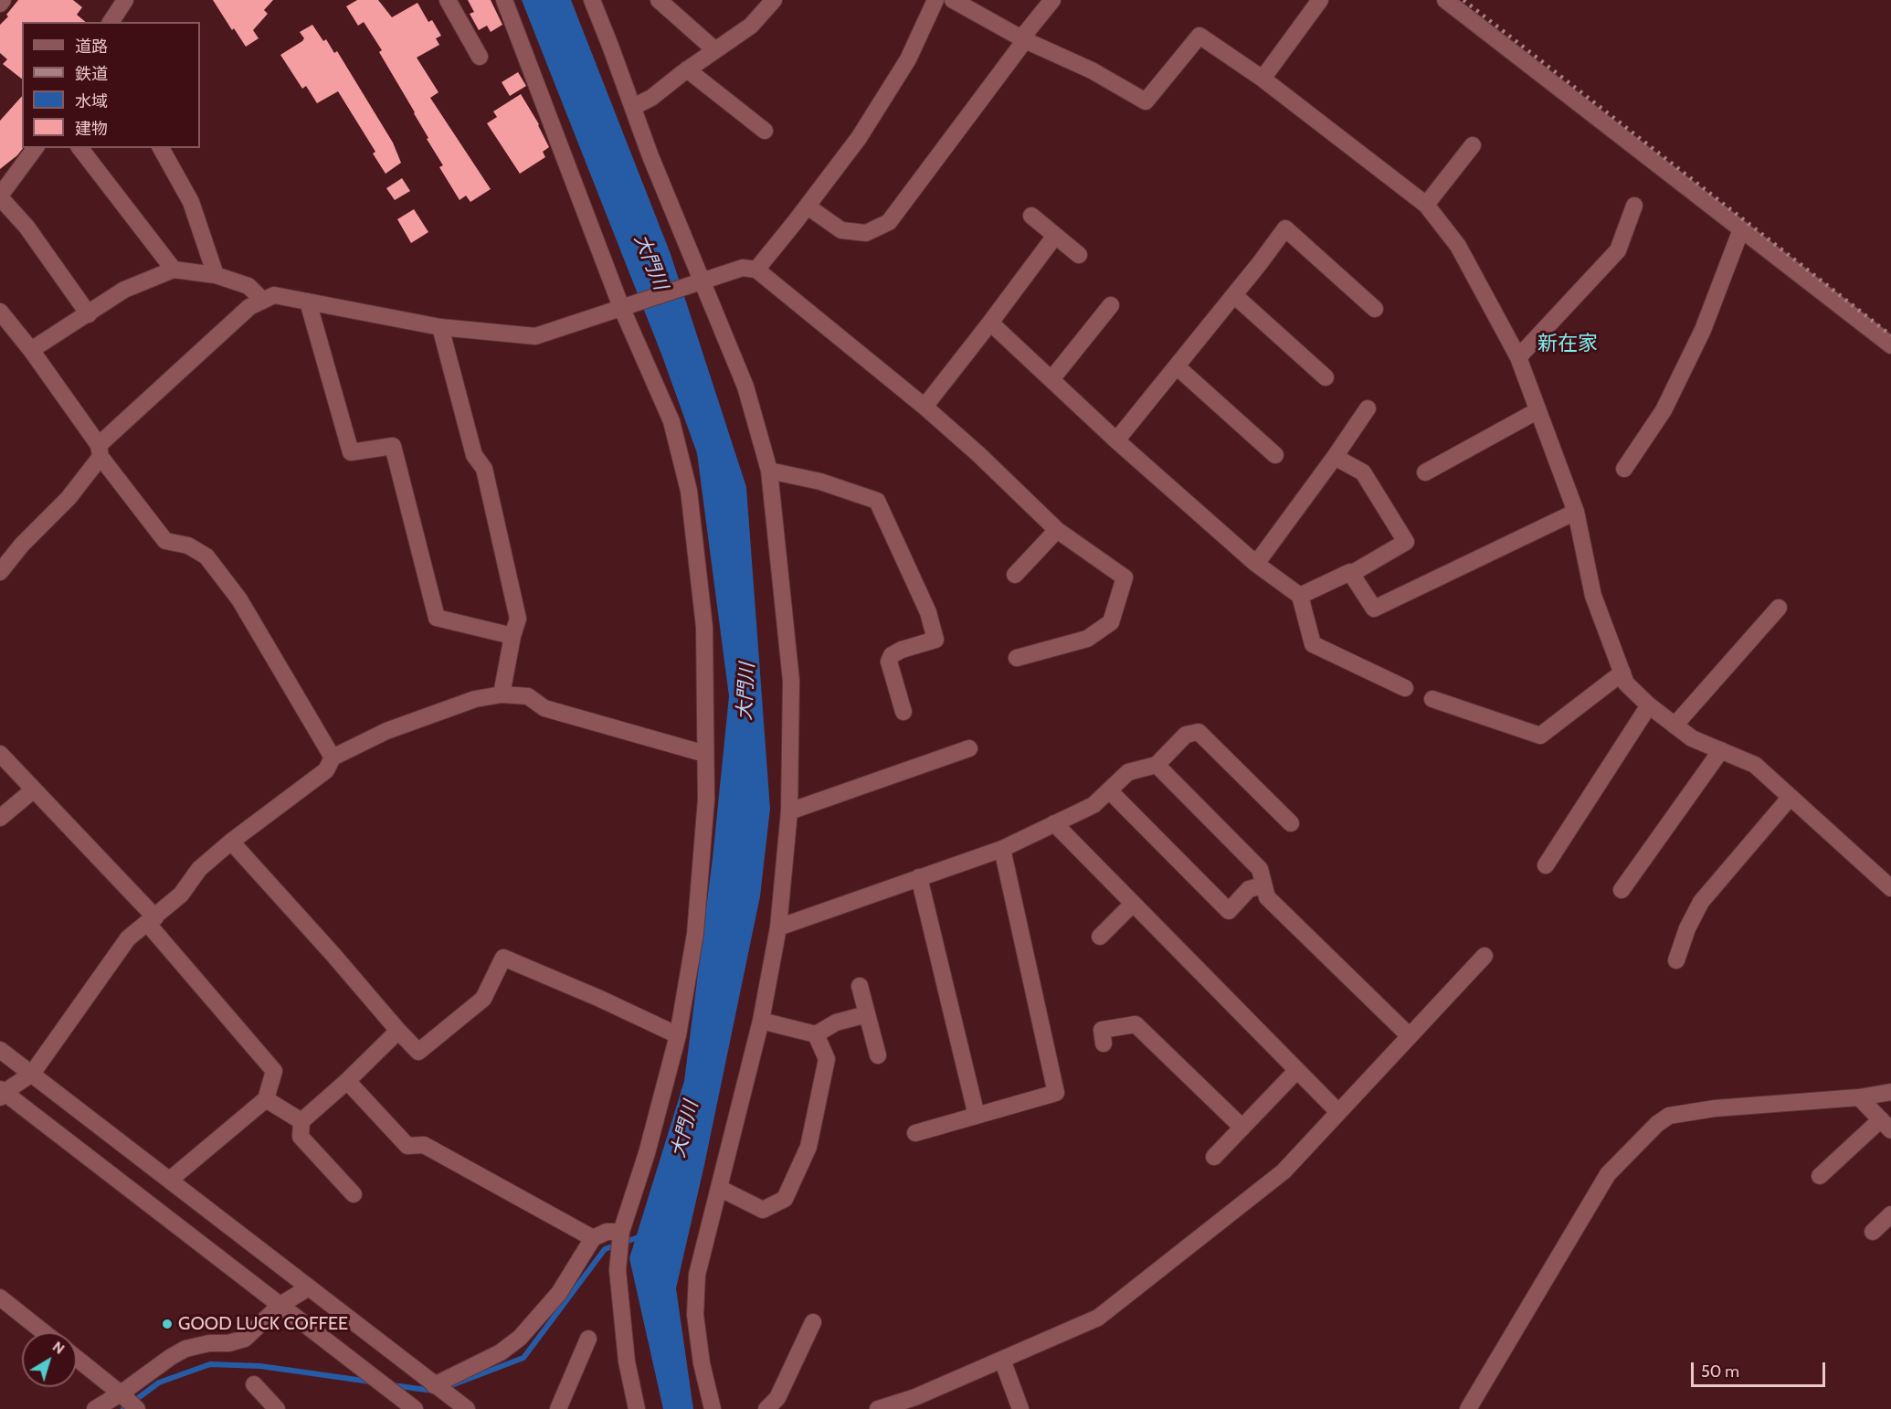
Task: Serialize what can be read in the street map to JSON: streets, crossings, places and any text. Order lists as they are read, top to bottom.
{
  "districts": ["新在家"],
  "water": ["大門川"],
  "places": ["GOOD LUCK COFFEE"],
  "legend": [
    "道路",
    "鉄道",
    "水域",
    "建物"
  ],
  "scale_bar": "50 m",
  "north": "top right"
}
